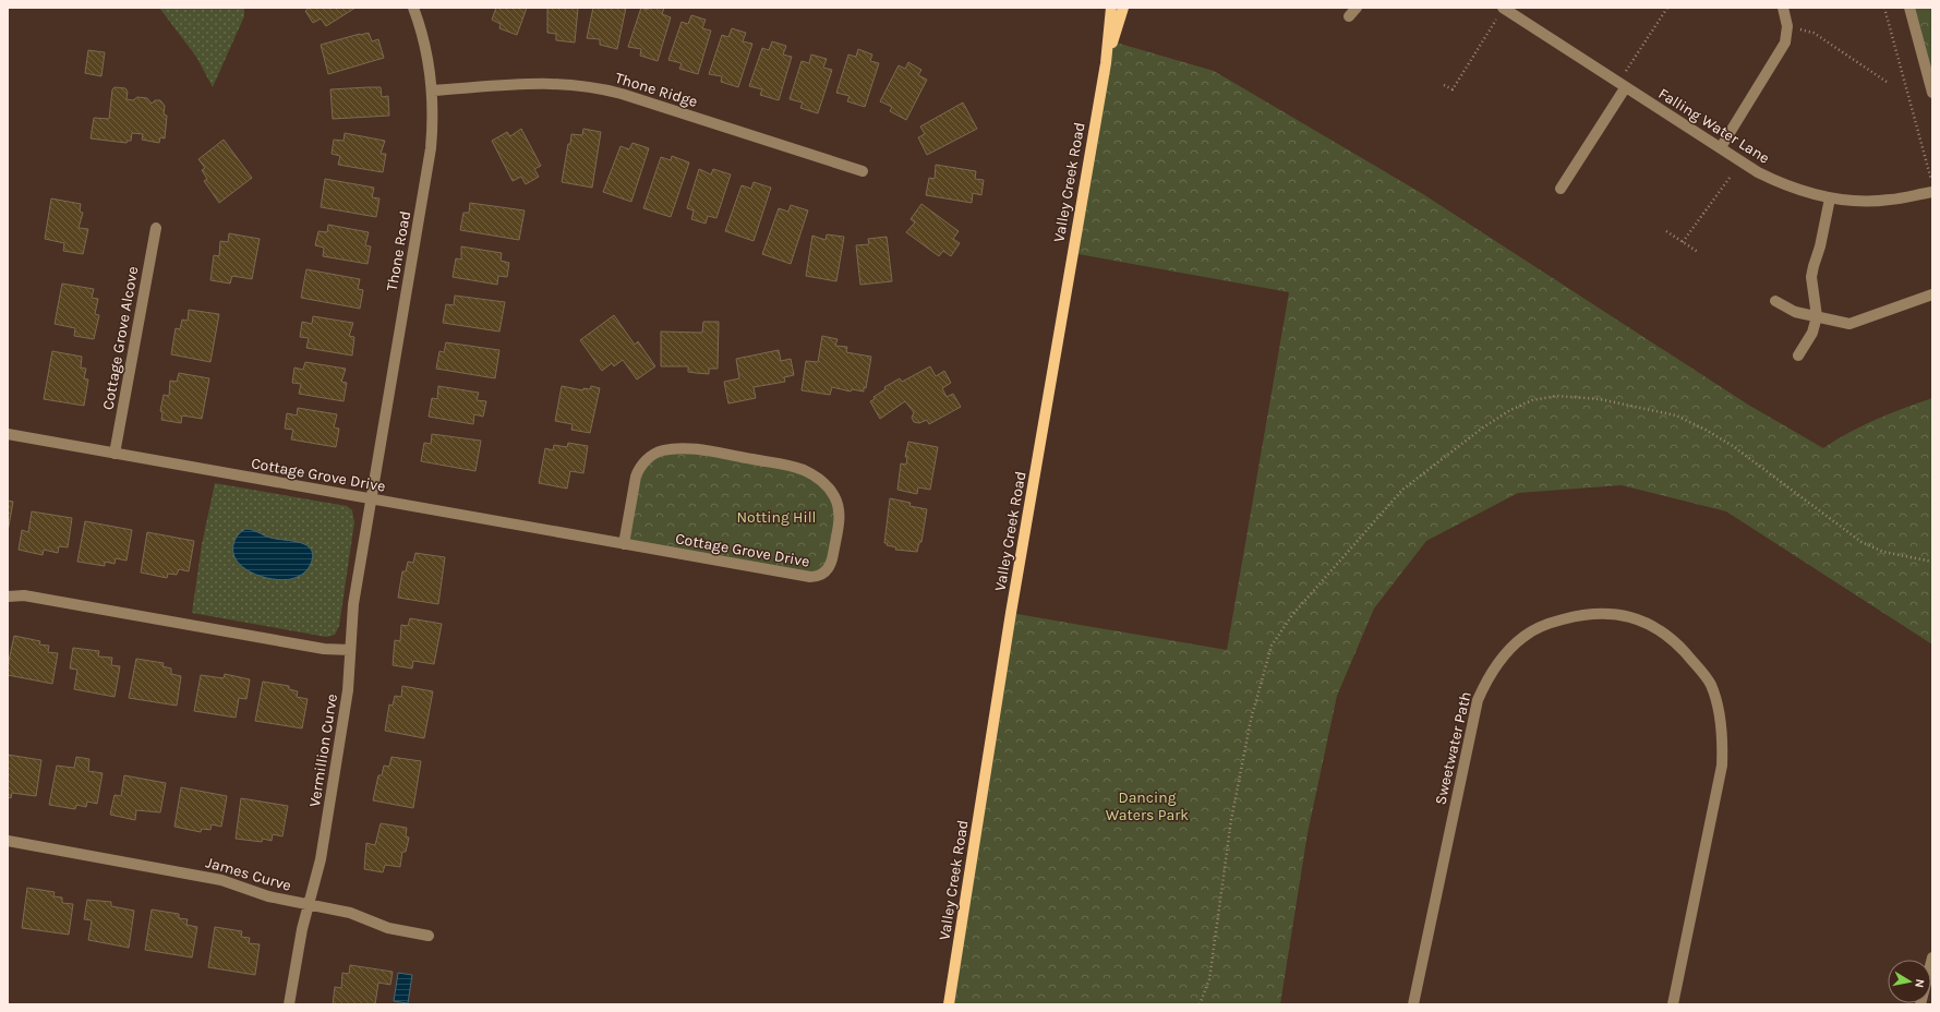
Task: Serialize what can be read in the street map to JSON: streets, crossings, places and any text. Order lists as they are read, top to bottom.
{
  "streets": {
    "main road": ["Valley Creek Road"],
    "street": [
      "Thone Ridge",
      "Falling Water Lane",
      "Thone Road",
      "Cottage Grove Alcove",
      "Cottage Grove Drive",
      "Sweetwater Path",
      "Vermillion Curve",
      "James Curve"
    ]
  },
  "crossings": [
    ["Thone Ridge", "Thone Road"],
    ["Thone Road", "Cottage Grove Drive"],
    ["Thone Road", "Vermillion Curve"],
    ["Cottage Grove Alcove", "Cottage Grove Drive"],
    ["Cottage Grove Drive", "Vermillion Curve"],
    ["Vermillion Curve", "James Curve"]
  ],
  "parks": ["Notting Hill", "Dancing Waters Park"],
  "north": "right"
}
